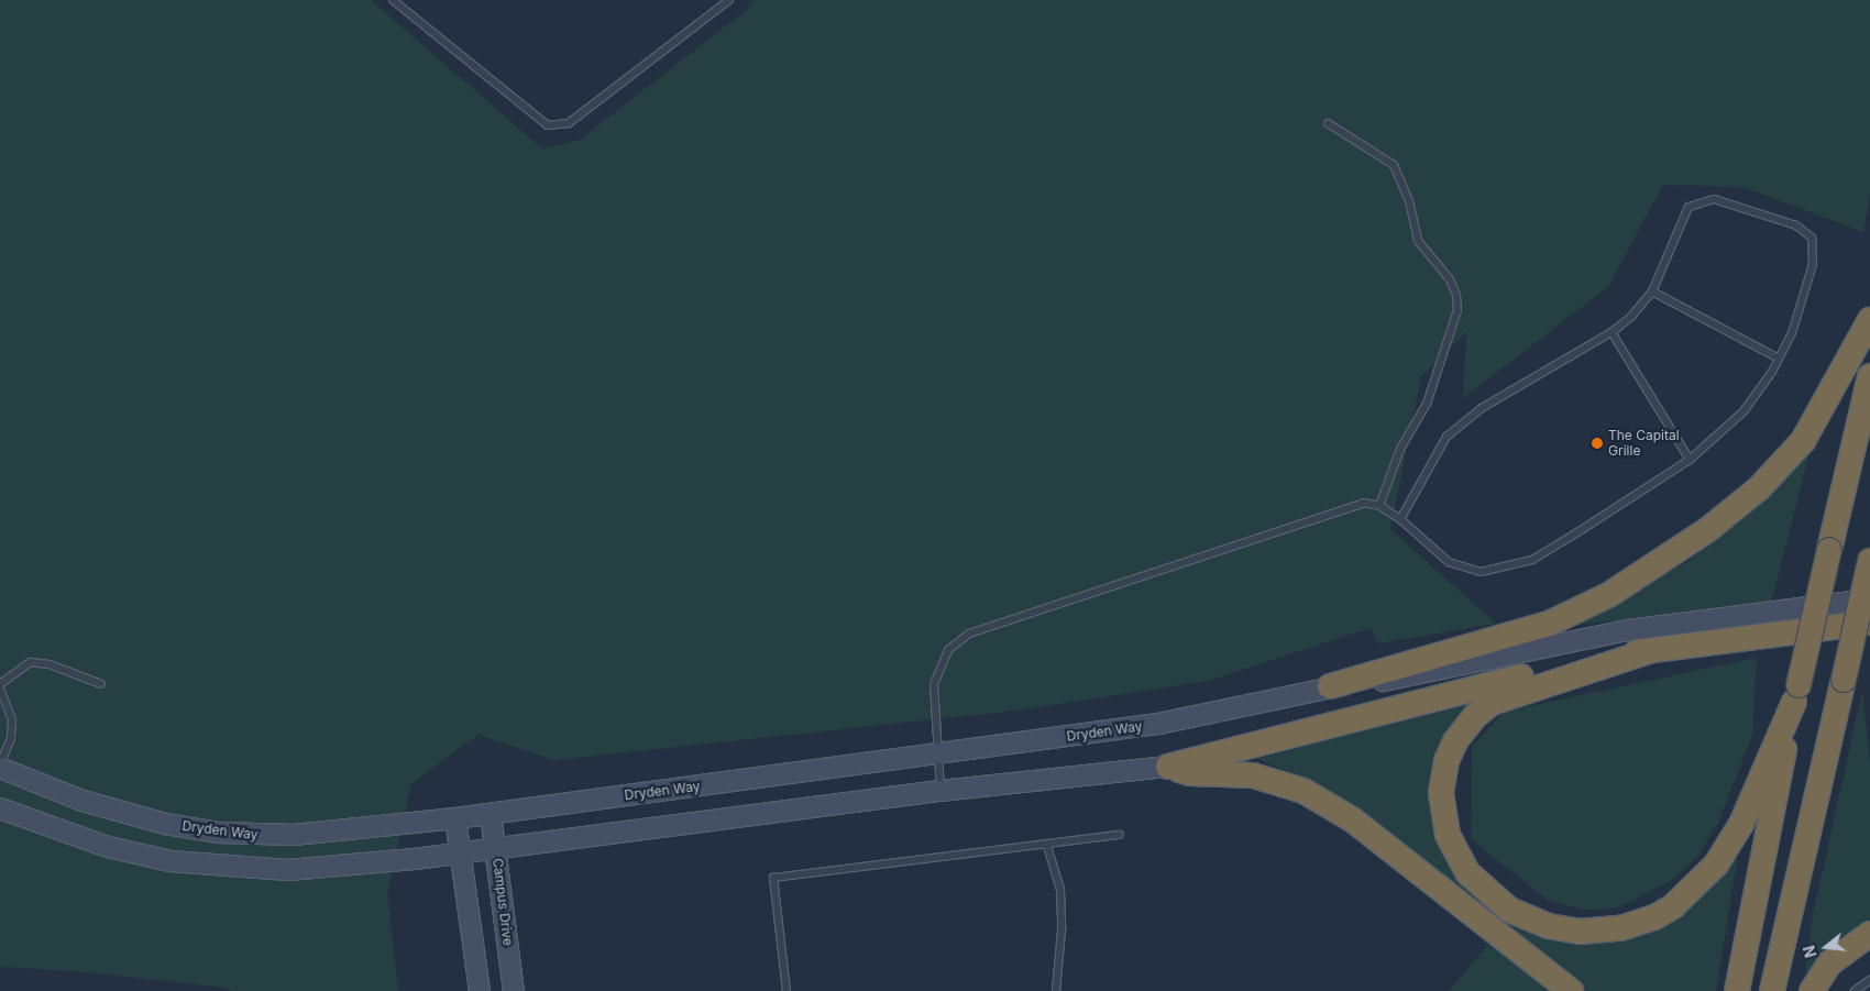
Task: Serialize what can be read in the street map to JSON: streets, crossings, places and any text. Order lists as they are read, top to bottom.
{
  "streets": {
    "street": ["Dryden Way", "Campus Drive"]
  },
  "crossings": [
    ["Dryden Way", "Campus Drive"]
  ],
  "places": ["The Capital Grille"],
  "north": "left"
}
